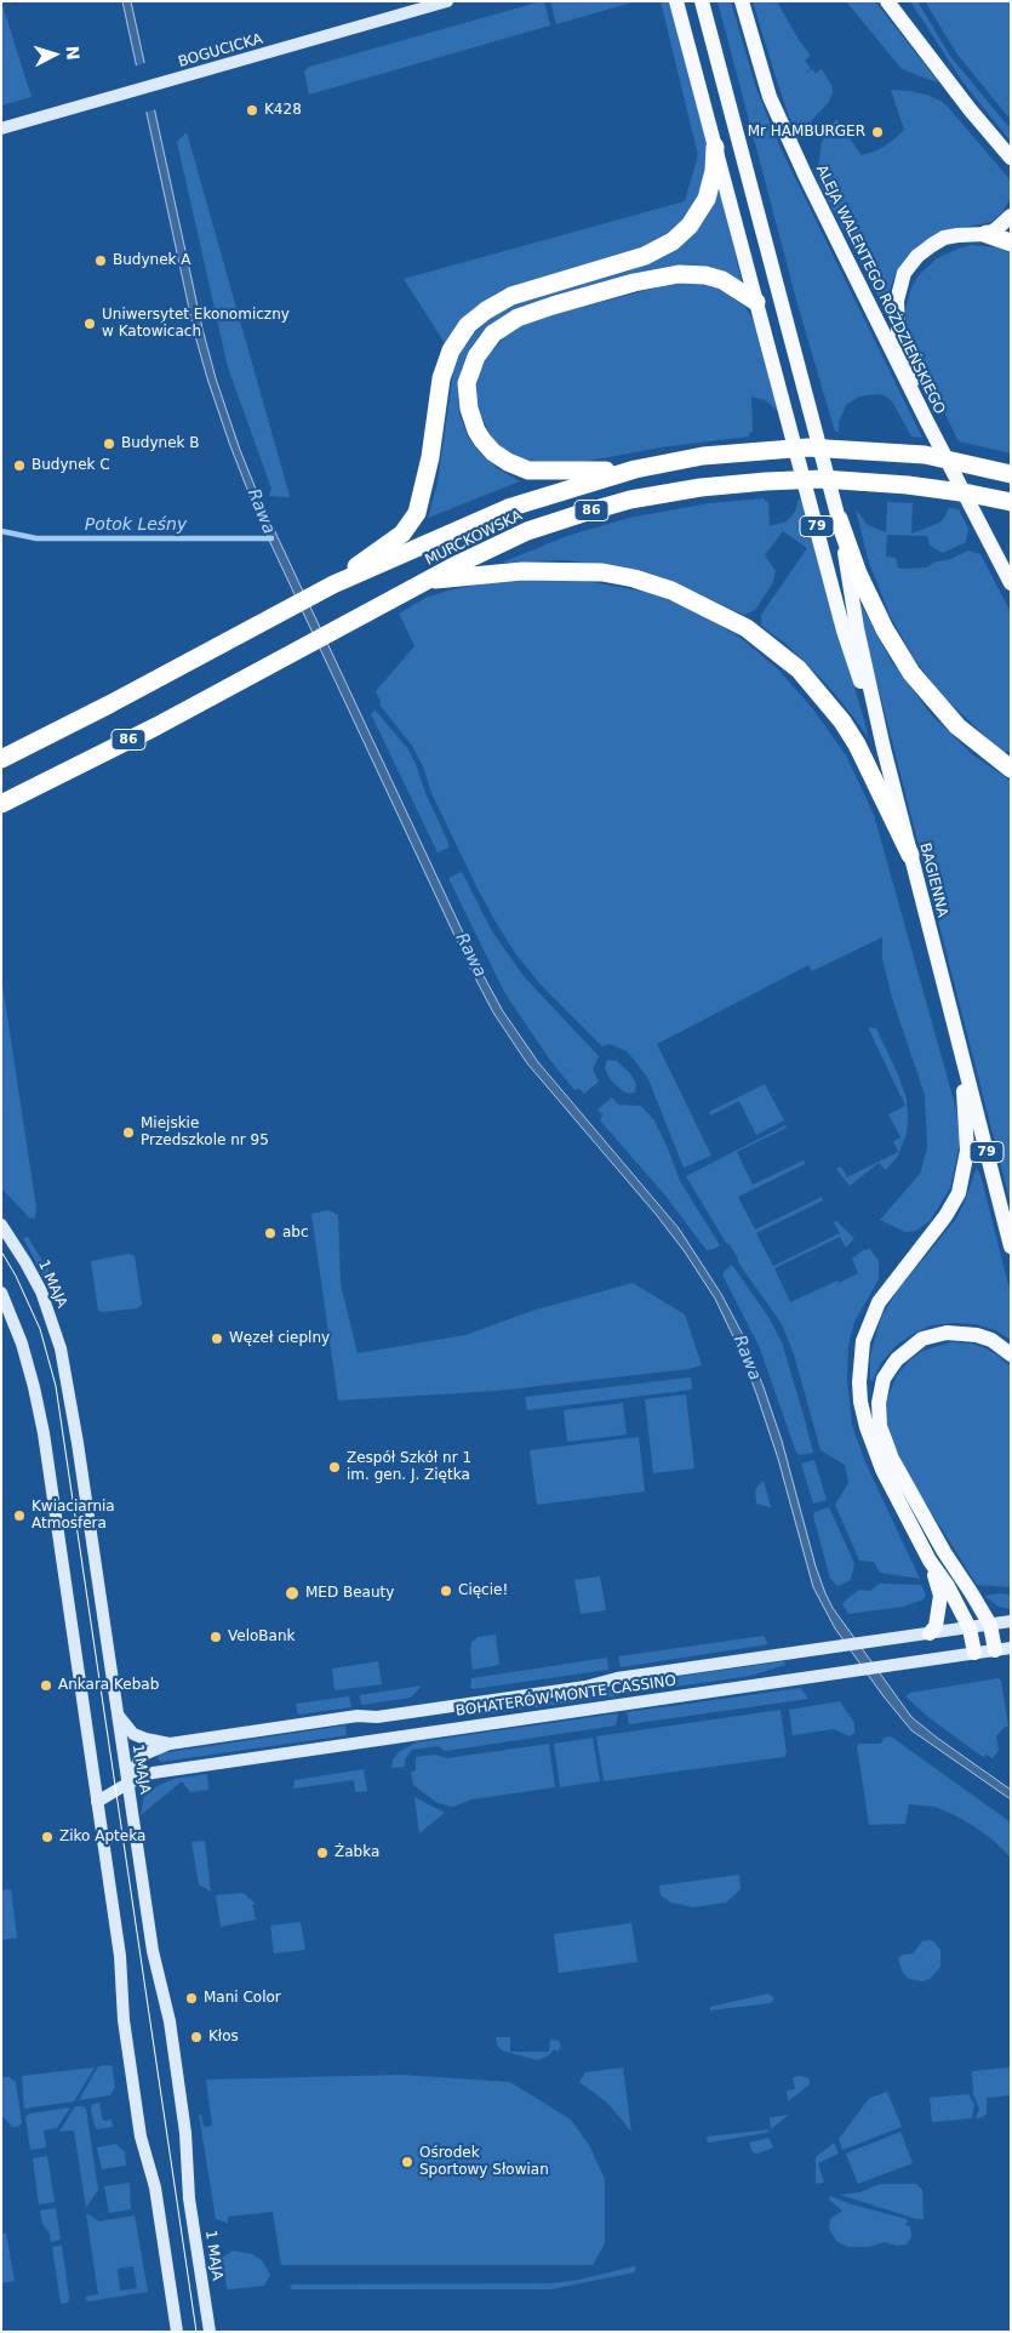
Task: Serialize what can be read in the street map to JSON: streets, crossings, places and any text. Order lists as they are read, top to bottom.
{
  "streets": {
    "highway": ["86", "MURCKOWSKA"],
    "main road": ["ALEJA WALENTEGO ROŹDZIEŃSKIEGO", "79", "BAGIENNA"],
    "street": ["BOGUCICKA", "1 MAJA", "BOHATERÓW MONTE CASSINO"]
  },
  "crossings": [
    ["79", "BAGIENNA"],
    ["1 MAJA", "BOHATERÓW MONTE CASSINO"]
  ],
  "water": ["Rawa", "Potok Leśny"],
  "places": [
    "K428",
    "Mr HAMBURGER",
    "Budynek A",
    "Uniwersytet Ekonomiczny w Katowicach",
    "Budynek B",
    "Budynek C",
    "Miejskie Przedszkole nr 95",
    "abc",
    "Węzeł cieplny",
    "Zespół Szkół nr 1 im. gen. J. Ziętka",
    "Kwiaciarnia Atmosfera",
    "Cięcie!",
    "MED Beauty",
    "VeloBank",
    "Ankara Kebab",
    "Ziko Apteka",
    "Żabka",
    "Mani Color",
    "Kłos",
    "Ośrodek Sportowy Słowian"
  ],
  "north": "right"
}
